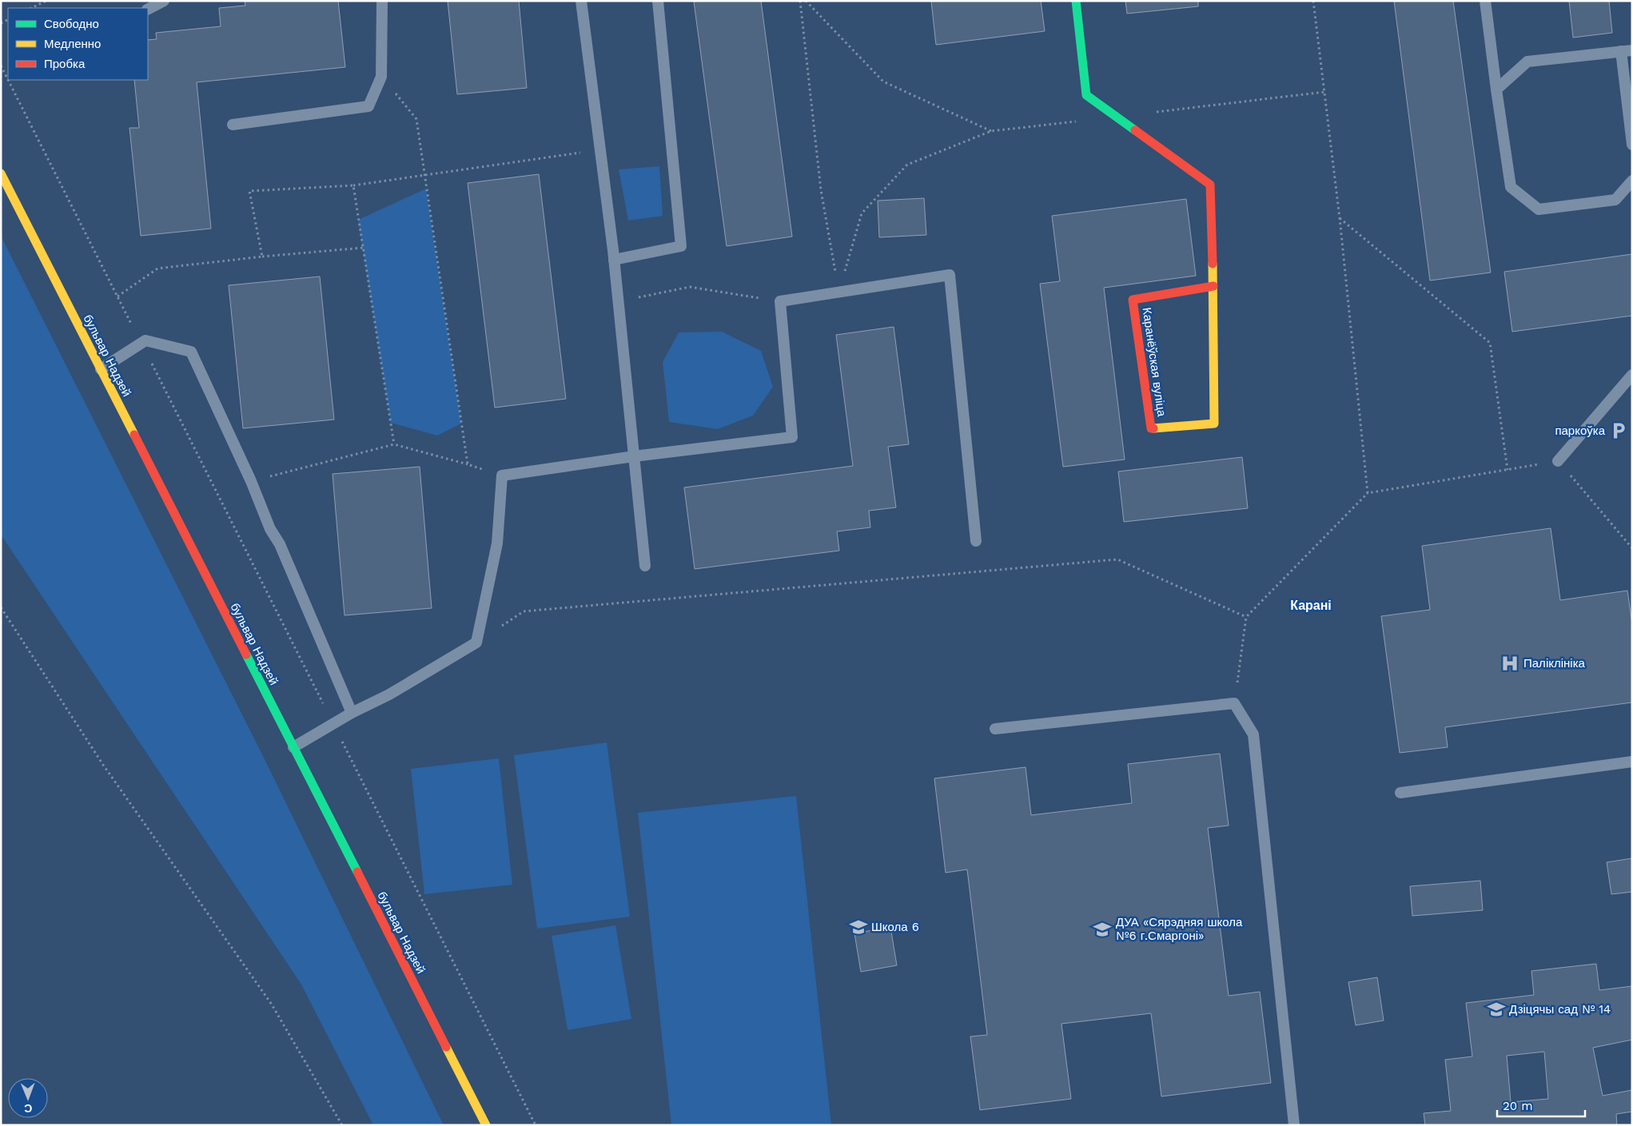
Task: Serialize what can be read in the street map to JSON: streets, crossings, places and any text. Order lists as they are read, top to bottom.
{
  "streets": {
    "street": ["бульвар Надзей", "Каранёўская вуліца"]
  },
  "districts": ["Карані"],
  "places": {
    "parking": ["паркоўка"],
    "hospital": ["Паліклініка"],
    "school or university": ["Школа 6", "ДУА «Сярэдняя школа №6 г.Смаргоні»", "Дзіцячы сад № 14"]
  },
  "legend": ["Свободно", "Медленно", "Пробка"],
  "scale_bar": "20 m",
  "north": "bottom"
}
